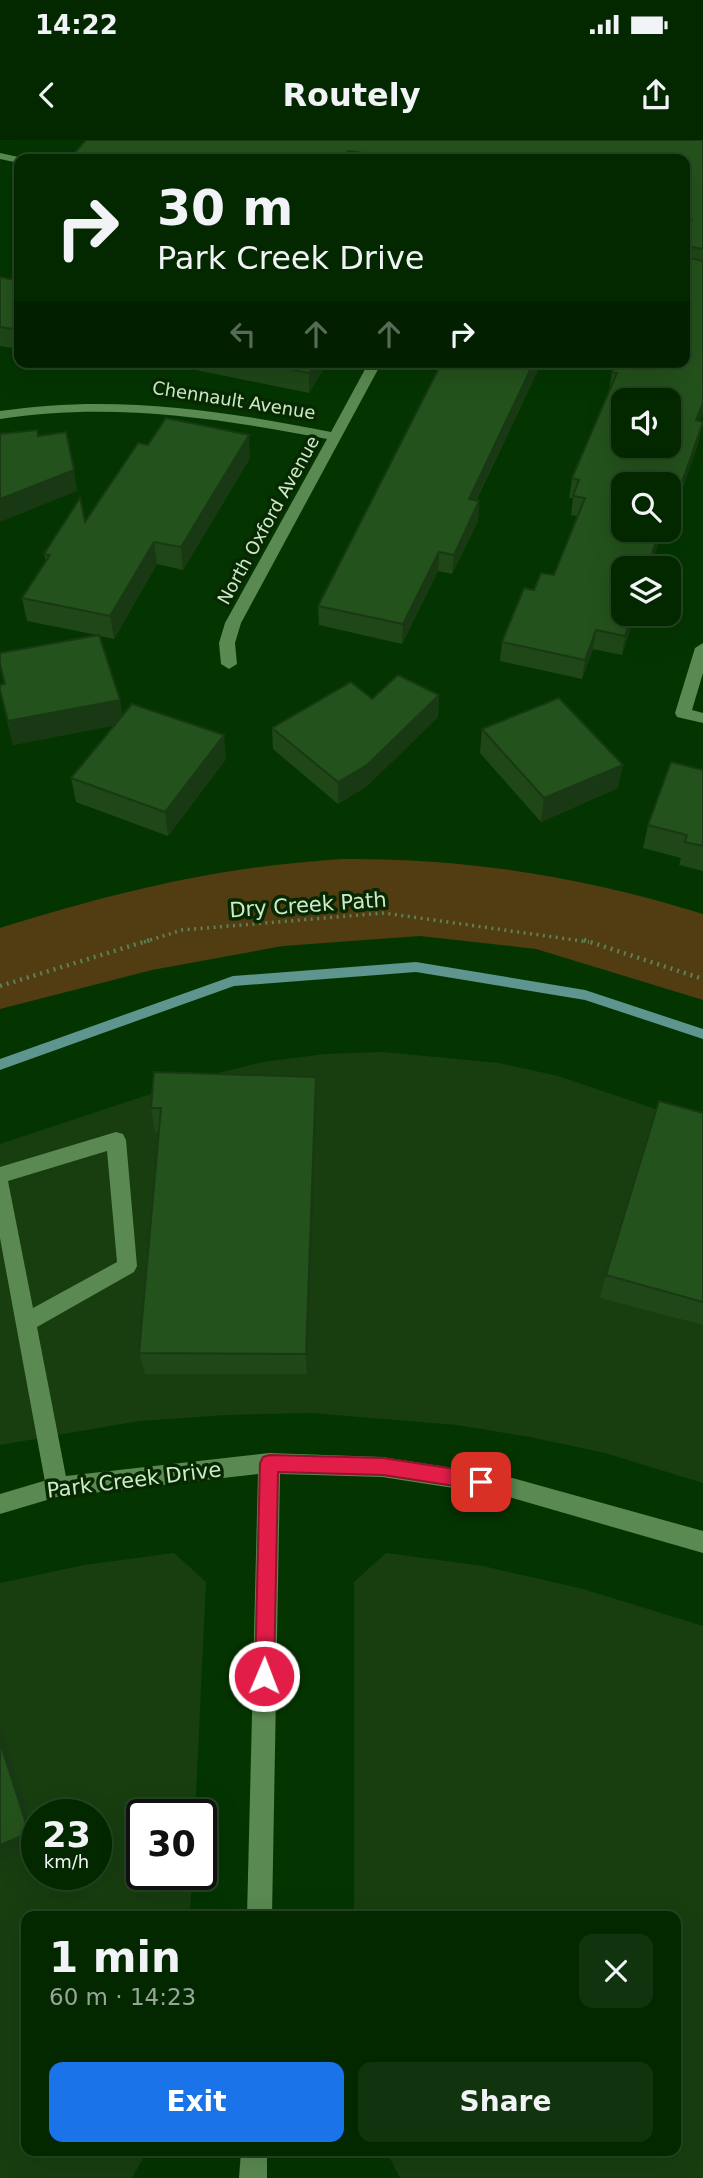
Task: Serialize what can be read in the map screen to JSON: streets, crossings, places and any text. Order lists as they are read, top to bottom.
{
  "streets": {
    "street": ["Chennault Avenue", "North Oxford Avenue", "Park Creek Drive"],
    "path": ["Dry Creek Path"]
  },
  "crossings": [
    ["Chennault Avenue", "North Oxford Avenue"]
  ],
  "page": {
    "status": "14:22",
    "header": "Routely",
    "turn": ["30 m", "Park Creek Drive"],
    "speed": "23 km/h",
    "limit": "30",
    "heading": ["1 min", "60 m · 14:23"],
    "buttons": ["Exit", "Share"]
  }
}
